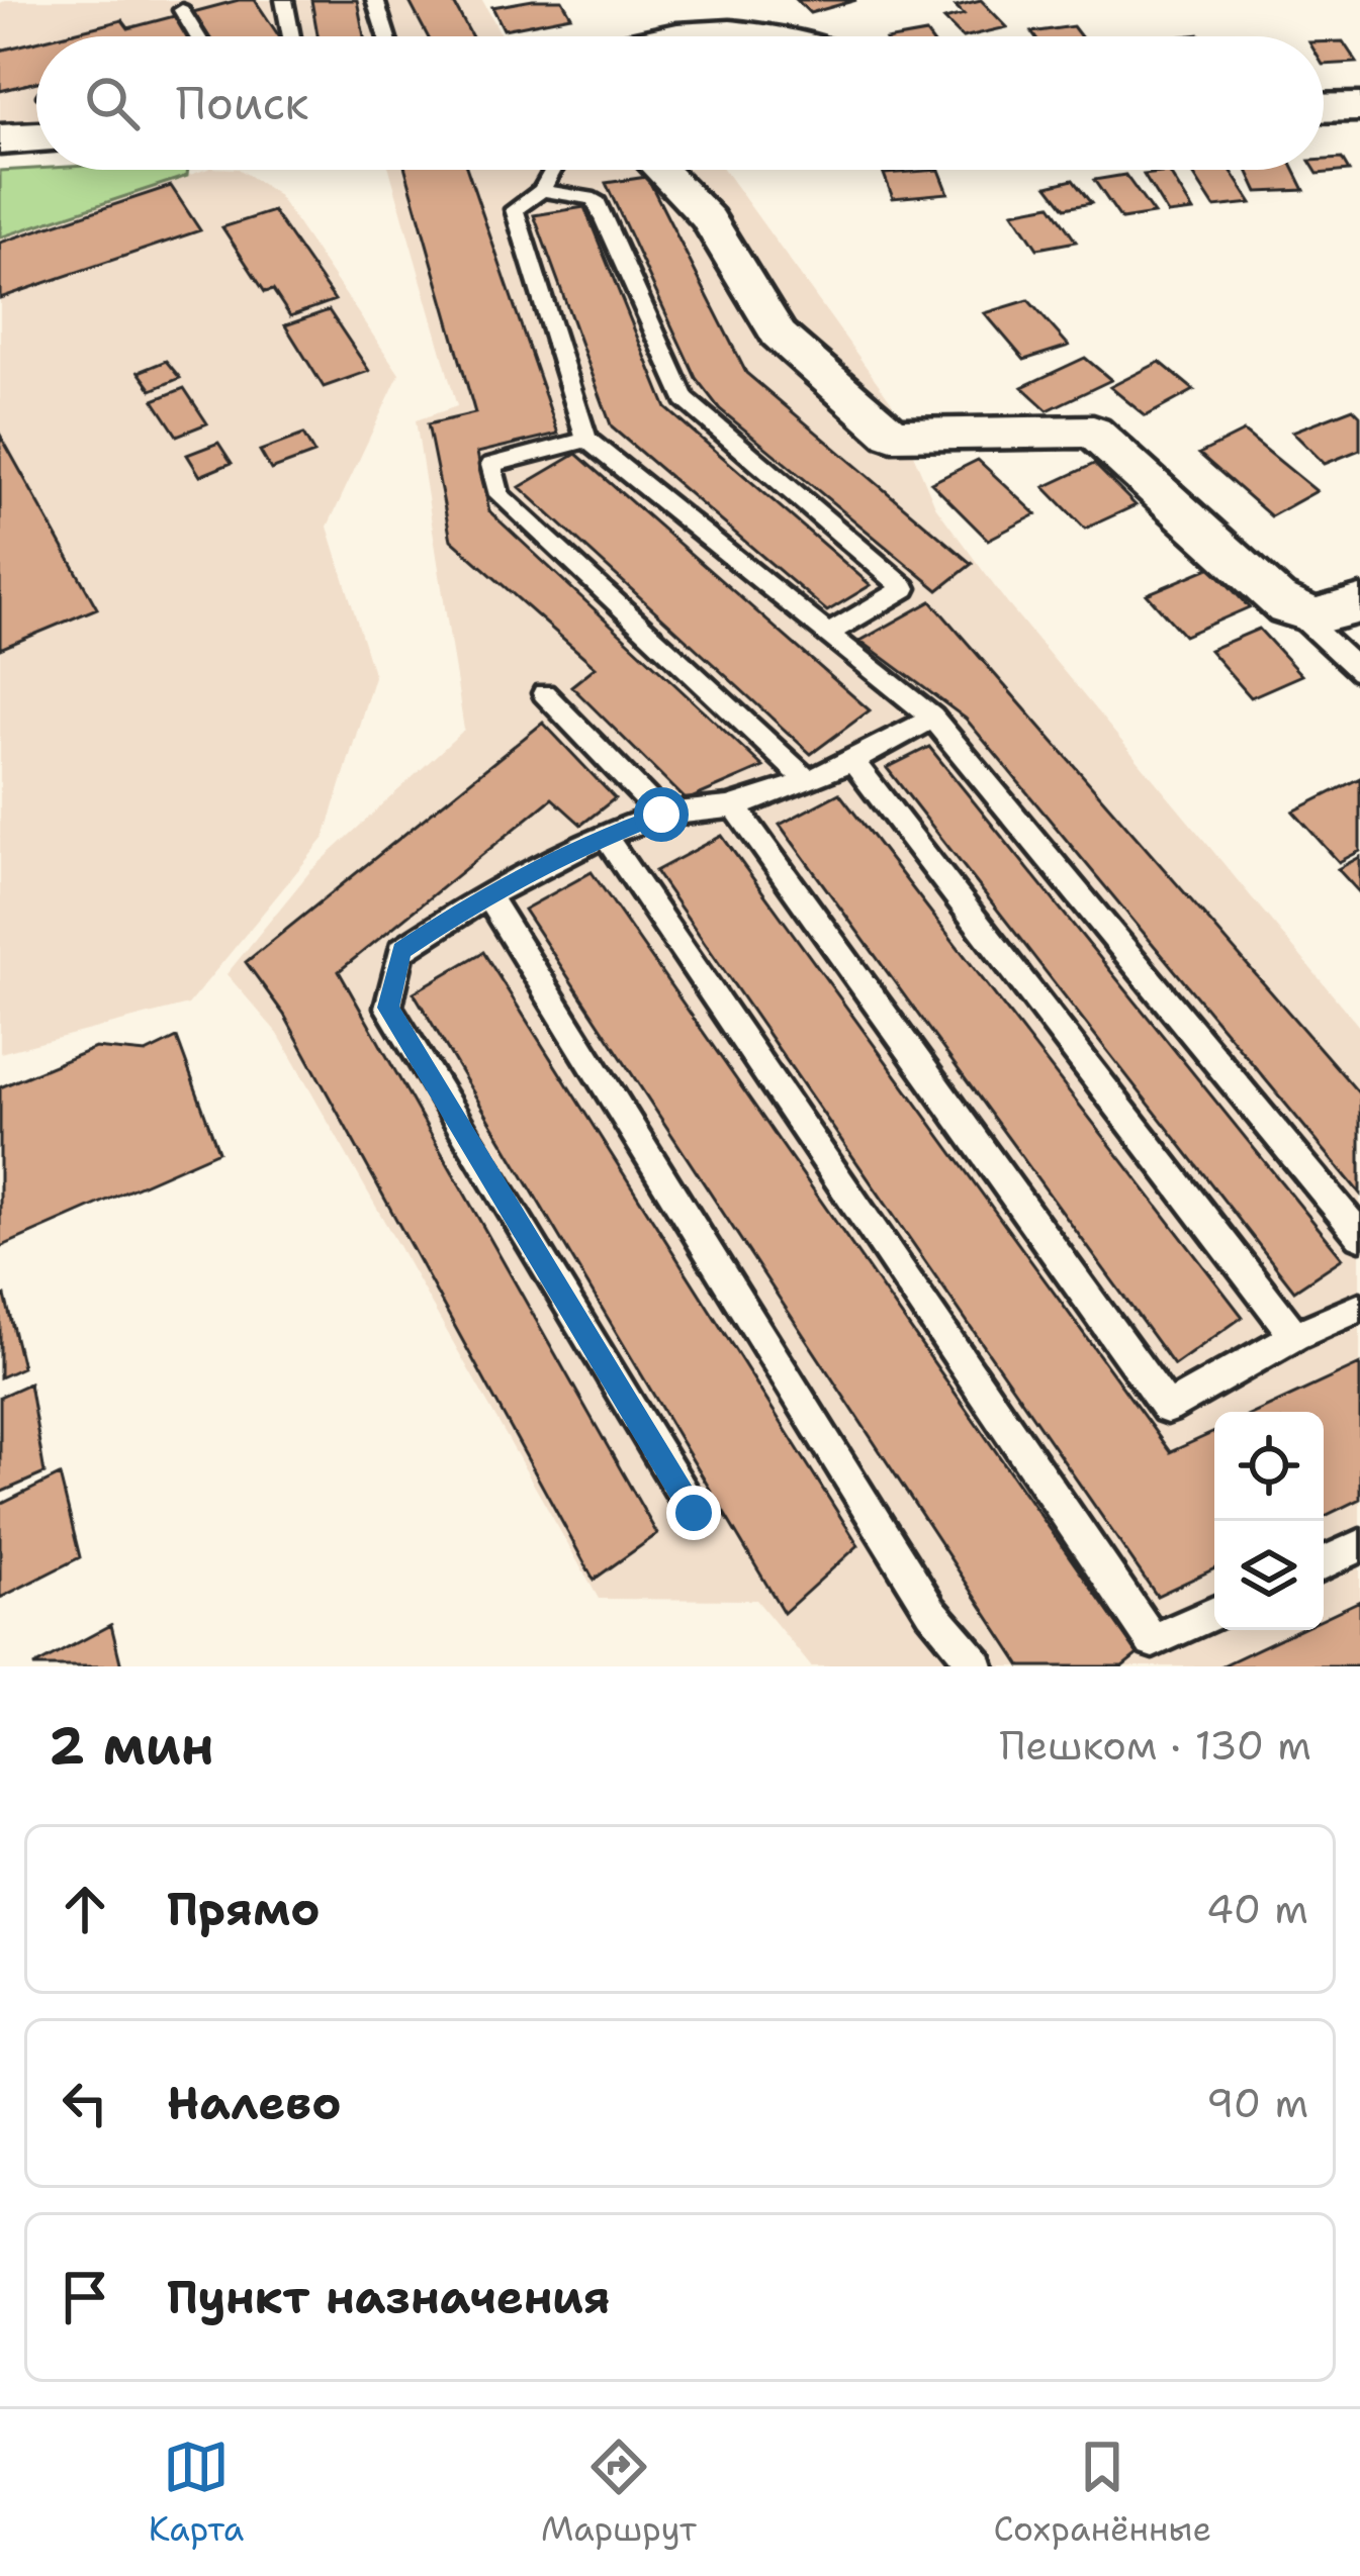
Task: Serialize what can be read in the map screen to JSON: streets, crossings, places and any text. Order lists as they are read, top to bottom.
{
  "page": {
    "search": "Поиск",
    "heading": ["2 мин", "Пешком · 130 m"],
    "list": [
      ["Прямо", "40 m"],
      ["Налево", "90 m"],
      "Пункт назначения"
    ],
    "nav": ["Карта", "Маршрут", "Сохранённые"]
  }
}
